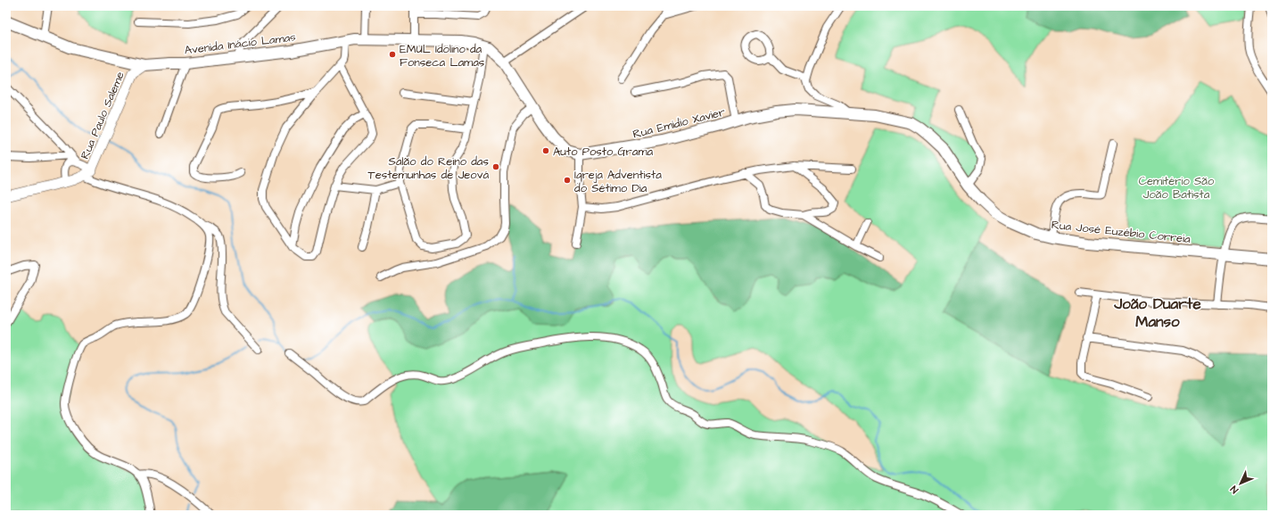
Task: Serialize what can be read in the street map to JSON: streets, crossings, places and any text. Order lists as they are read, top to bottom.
{
  "streets": {
    "main road": [
      "Avenida Inácio Lamas",
      "Rua Paulo Saleme",
      "Rua Emidio Xavier",
      "Rua José Euzébio Correia"
    ]
  },
  "crossings": [
    ["Avenida Inácio Lamas", "Rua Paulo Saleme"],
    ["Rua Emidio Xavier", "Rua José Euzébio Correia"]
  ],
  "districts": ["João Duarte Manso"],
  "parks": ["Cemitério São João Batista"],
  "places": [
    "EMUL Idolino da Fonseca Lamas",
    "Auto Posto Grama",
    "Salão do Reino das Testemunhas de Jeová",
    "Igreja Adventista do Sétimo Dia"
  ],
  "north": "bottom left"
}
